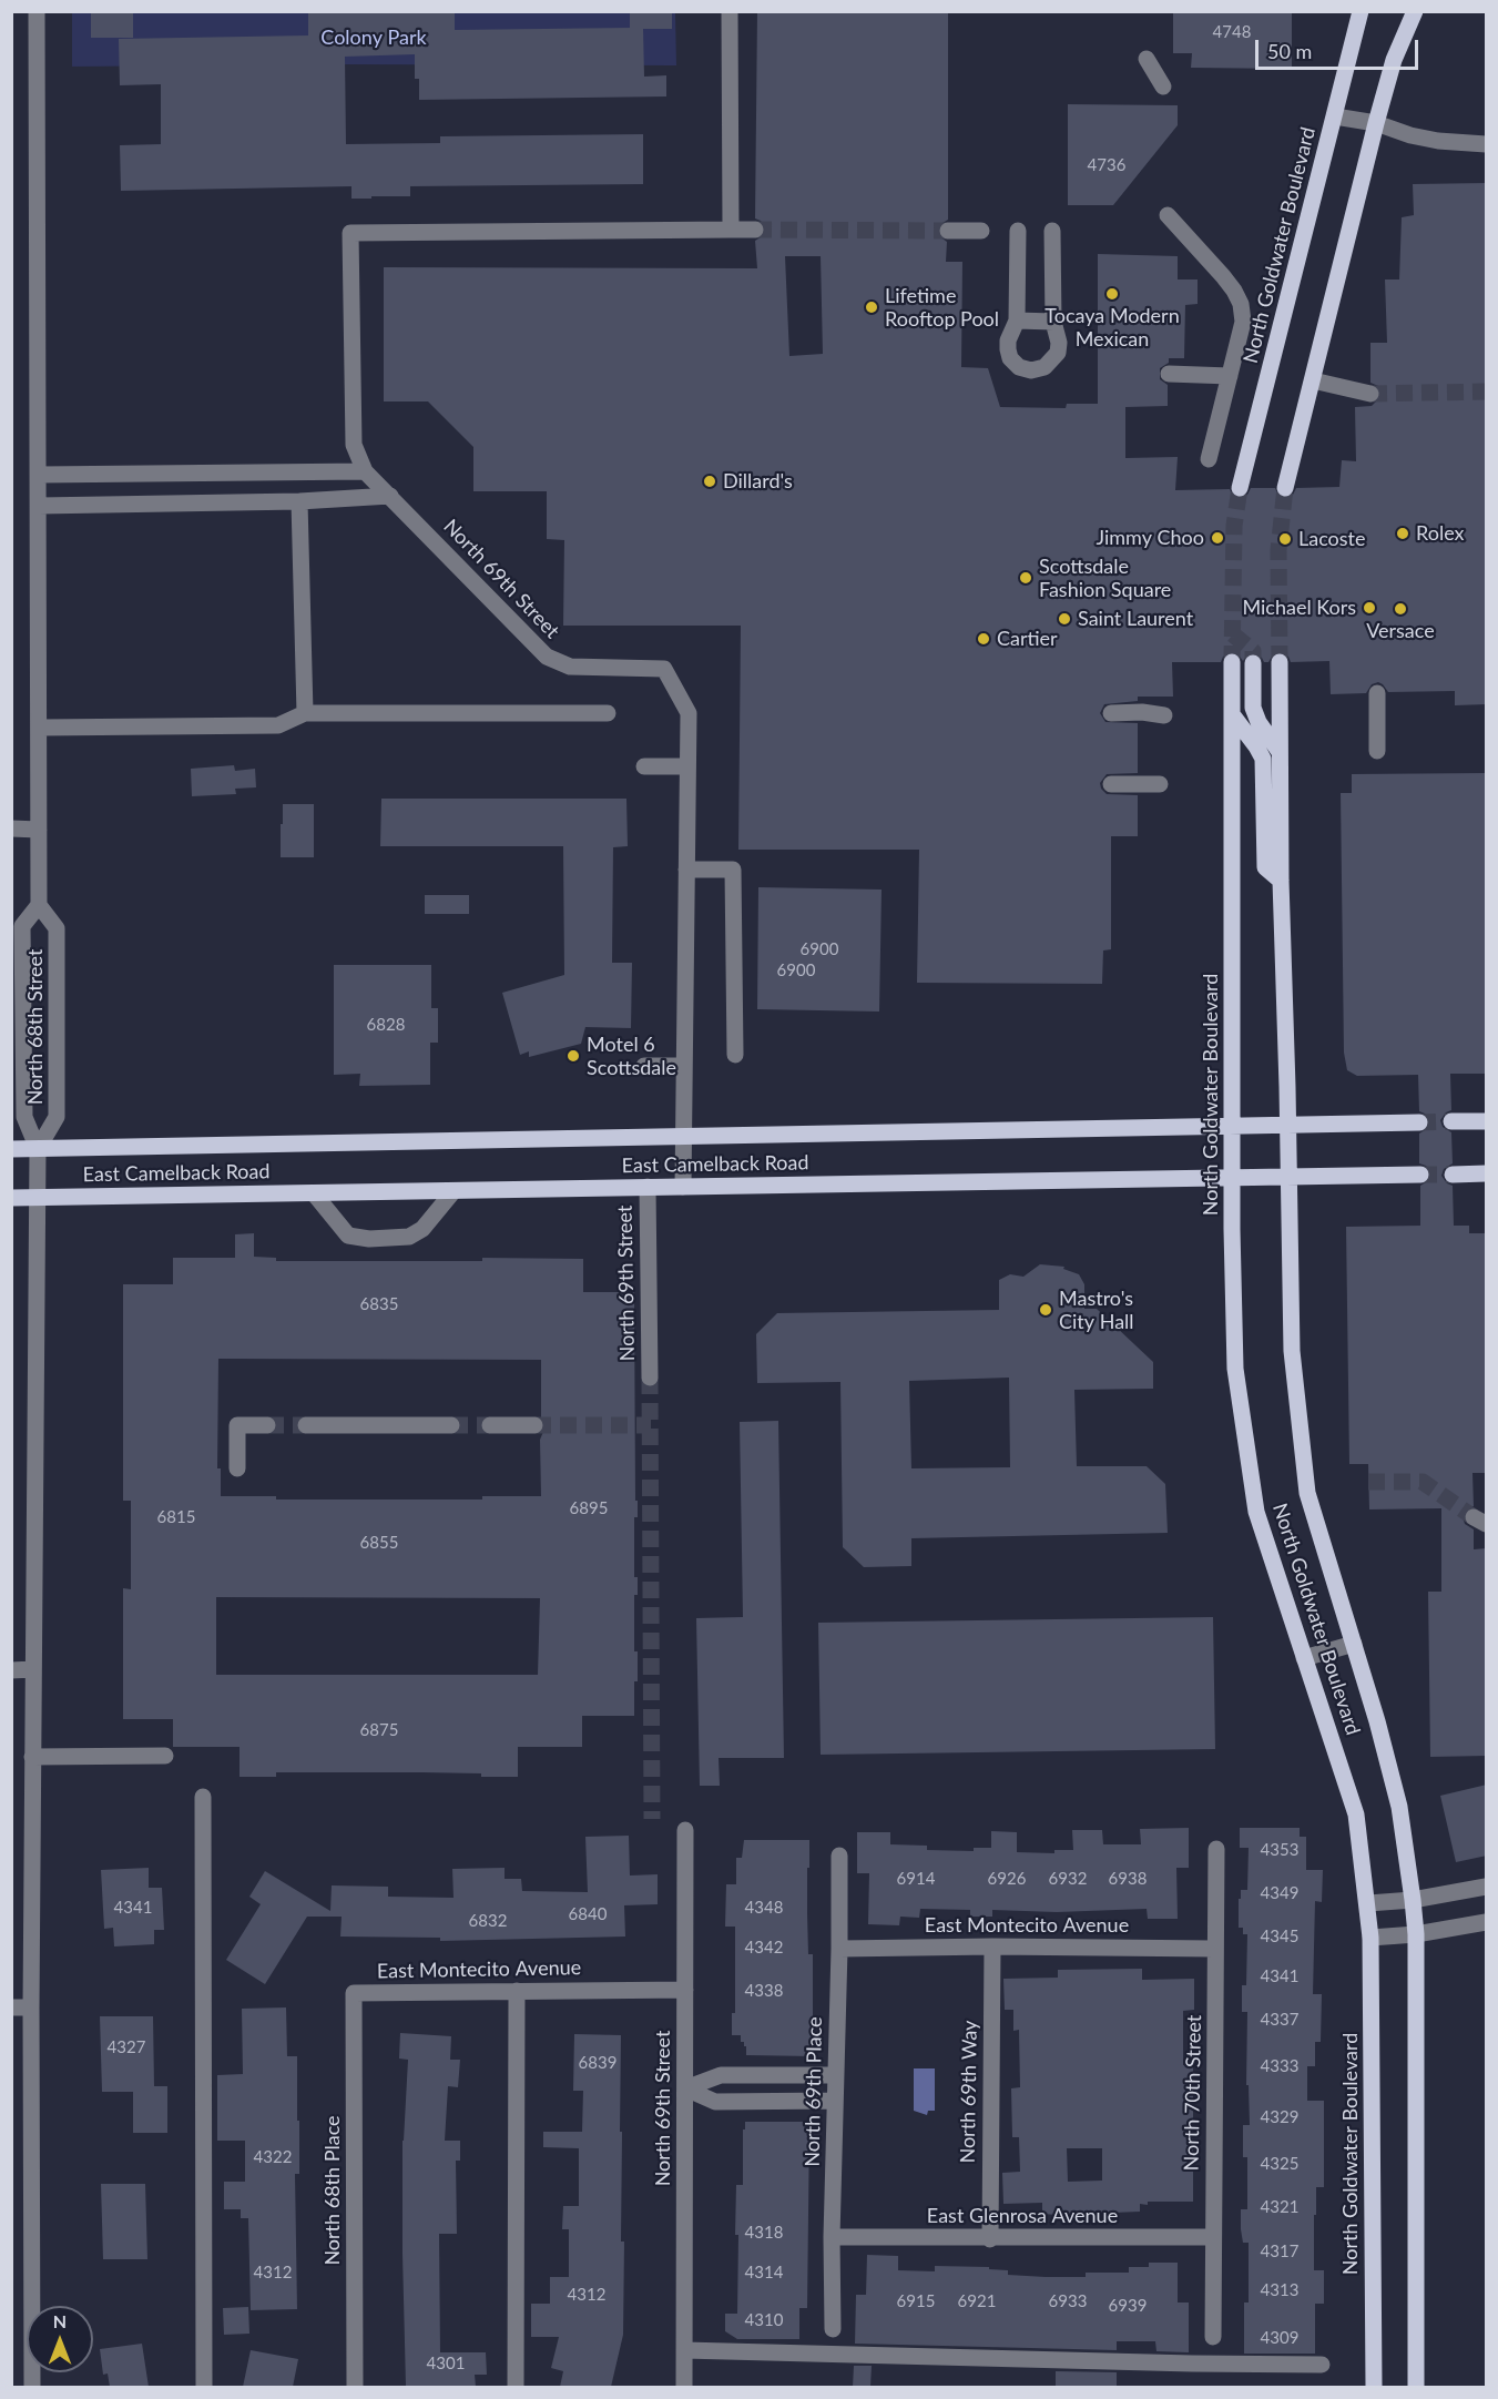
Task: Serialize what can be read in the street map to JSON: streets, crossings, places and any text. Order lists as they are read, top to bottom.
{
  "streets": {
    "main road": ["North Goldwater Boulevard", "East Camelback Road"],
    "street": [
      "North 69th Street",
      "North 68th Street",
      "East Montecito Avenue",
      "North 69th Place",
      "North 69th Way",
      "North 70th Street",
      "North 68th Place",
      "East Glenrosa Avenue"
    ]
  },
  "crossings": [
    ["North Goldwater Boulevard", "East Camelback Road"],
    ["North 69th Street", "East Camelback Road"],
    ["North 69th Street", "East Montecito Avenue"],
    ["North 68th Street", "East Camelback Road"],
    ["East Montecito Avenue", "North 69th Place"],
    ["East Montecito Avenue", "North 69th Way"],
    ["East Montecito Avenue", "North 70th Street"],
    ["East Montecito Avenue", "North 68th Place"],
    ["North 69th Place", "East Glenrosa Avenue"],
    ["North 69th Way", "East Glenrosa Avenue"],
    ["North 70th Street", "East Glenrosa Avenue"]
  ],
  "parks": ["Colony Park"],
  "places": [
    "Tocaya Modern Mexican",
    "Lifetime Rooftop Pool",
    "Dillard's",
    "Rolex",
    "Jimmy Choo",
    "Lacoste",
    "Scottsdale Fashion Square",
    "Michael Kors",
    "Versace",
    "Saint Laurent",
    "Cartier",
    "Motel 6 Scottsdale",
    "Mastro's City Hall"
  ],
  "house_numbers": [
    "4748",
    "4736",
    "6900",
    "6900",
    "6828",
    "6835",
    "6895",
    "6815",
    "6855",
    "6875",
    "4353",
    "6914",
    "6926",
    "6932",
    "6938",
    "4349",
    "4341",
    "4348",
    "6840",
    "6832",
    "4345",
    "4342",
    "4341",
    "4338",
    "4337",
    "4327",
    "6839",
    "4333",
    "4329",
    "4322",
    "4325",
    "4321",
    "4318",
    "4317",
    "4312",
    "4314",
    "4313",
    "4312",
    "6915",
    "6921",
    "6933",
    "6939",
    "4310",
    "4309",
    "4301"
  ],
  "scale_bar": "50 m",
  "north": "top"
}
